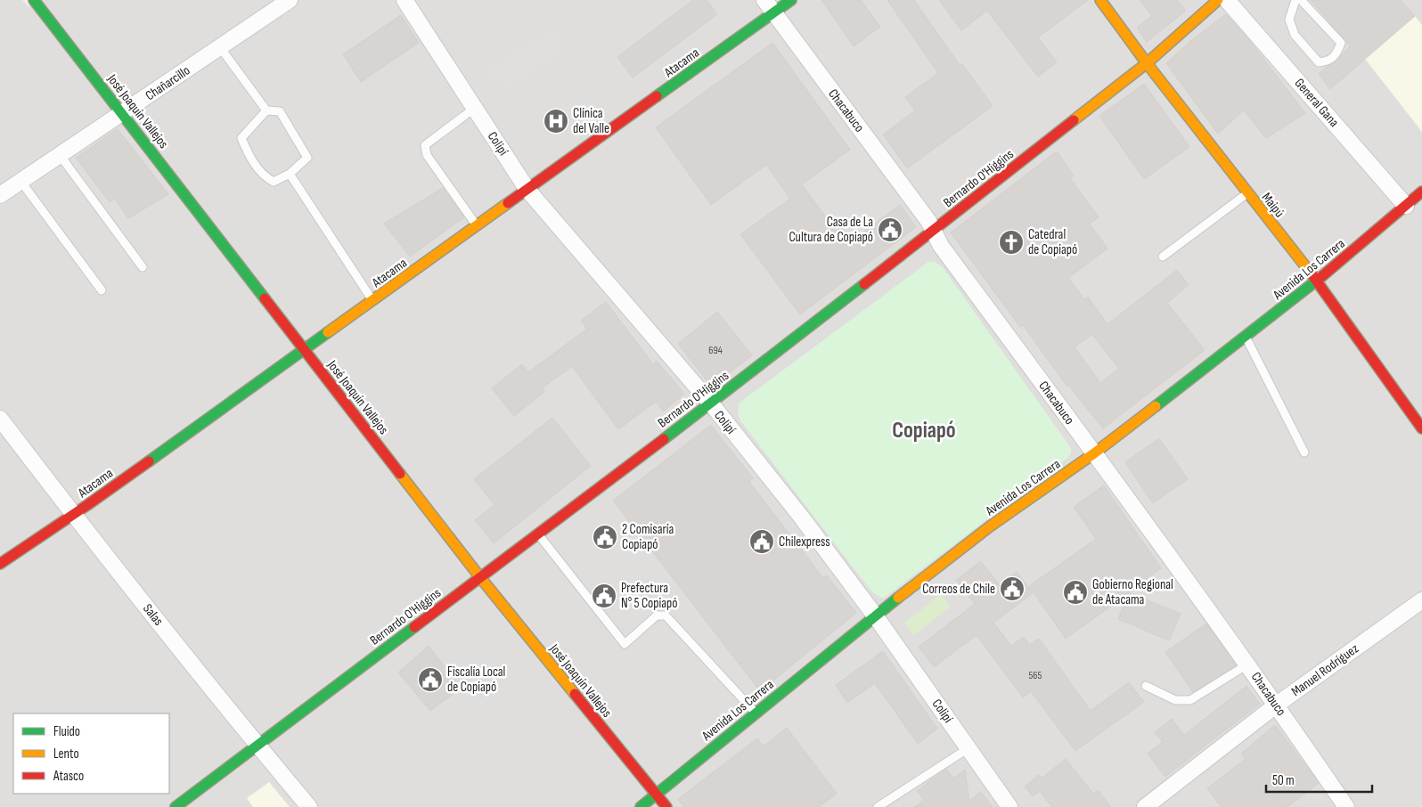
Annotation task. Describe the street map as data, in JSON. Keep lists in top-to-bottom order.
{
  "streets": {
    "main road": [
      "Atacama",
      "José Joaquín Vallejos",
      "Bernardo O'Higgins",
      "Maipú",
      "Avenida Los Carrera"
    ],
    "street": [
      "Chañarcillo",
      "General Gana",
      "Chacabuco",
      "Colipí",
      "Salas",
      "Manuel Rodríguez"
    ]
  },
  "crossings": [
    ["Atacama", "Chacabuco"],
    ["Atacama", "José Joaquín Vallejos"],
    ["Atacama", "Colipí"],
    ["Atacama", "Salas"],
    ["Chañarcillo", "José Joaquín Vallejos"],
    ["General Gana", "Avenida Los Carrera"],
    ["Chacabuco", "Bernardo O'Higgins"],
    ["Chacabuco", "Avenida Los Carrera"],
    ["Chacabuco", "Manuel Rodríguez"],
    ["José Joaquín Vallejos", "Bernardo O'Higgins"],
    ["José Joaquín Vallejos", "Avenida Los Carrera"],
    ["Colipí", "Bernardo O'Higgins"],
    ["Colipí", "Avenida Los Carrera"],
    ["Bernardo O'Higgins", "Maipú"],
    ["Bernardo O'Higgins", "Salas"],
    ["Maipú", "Avenida Los Carrera"]
  ],
  "districts": ["Copiapó"],
  "places": {
    "hospital": ["Clínica del Valle"],
    "public building": [
      "Casa de La Cultura de Copiapó",
      "2 Comisaría Copiapó",
      "Chilexpress",
      "Correos de Chile",
      "Gobierno Regional de Atacama",
      "Prefectura N° 5 Copiapó",
      "Fiscalía Local de Copiapó"
    ],
    "church": ["Catedral de Copiapó"]
  },
  "house_numbers": ["694", "565"],
  "legend": ["Fluido", "Lento", "Atasco"],
  "scale_bar": "50 m"
}
